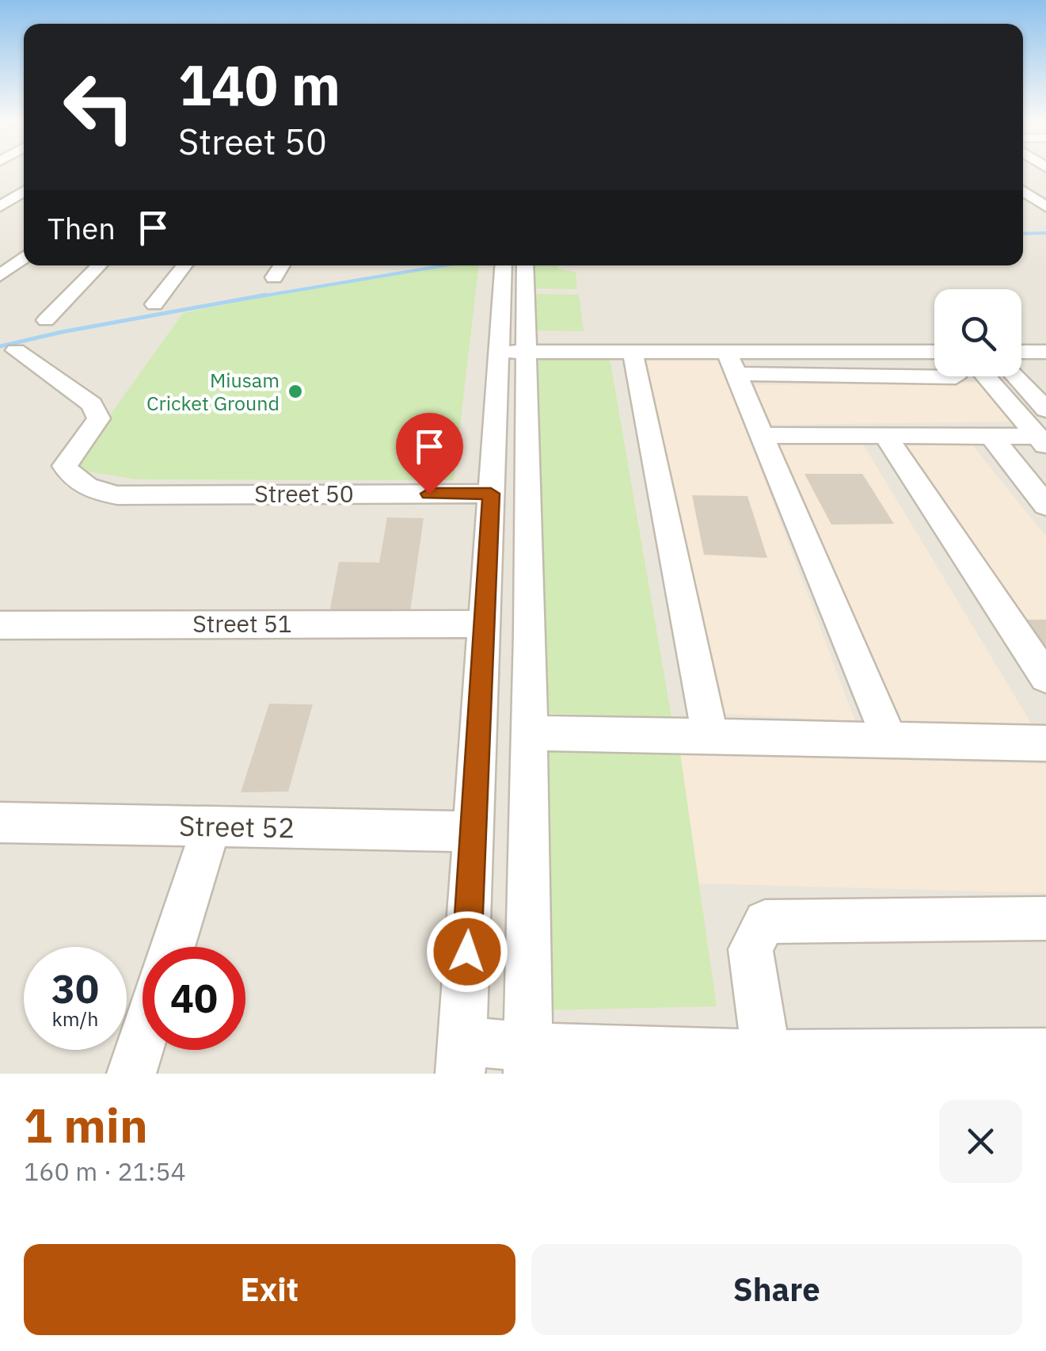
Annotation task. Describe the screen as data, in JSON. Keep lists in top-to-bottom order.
{
  "streets": {
    "street": ["Street 50", "Street 51", "Street 52"]
  },
  "places": ["Miusam Cricket Ground"],
  "page": {
    "turn": ["140 m", "Street 50"],
    "then": "Then",
    "speed": "30 km/h",
    "limit": "40",
    "heading": ["1 min", "160 m · 21:54"],
    "buttons": ["Exit", "Share"]
  }
}
